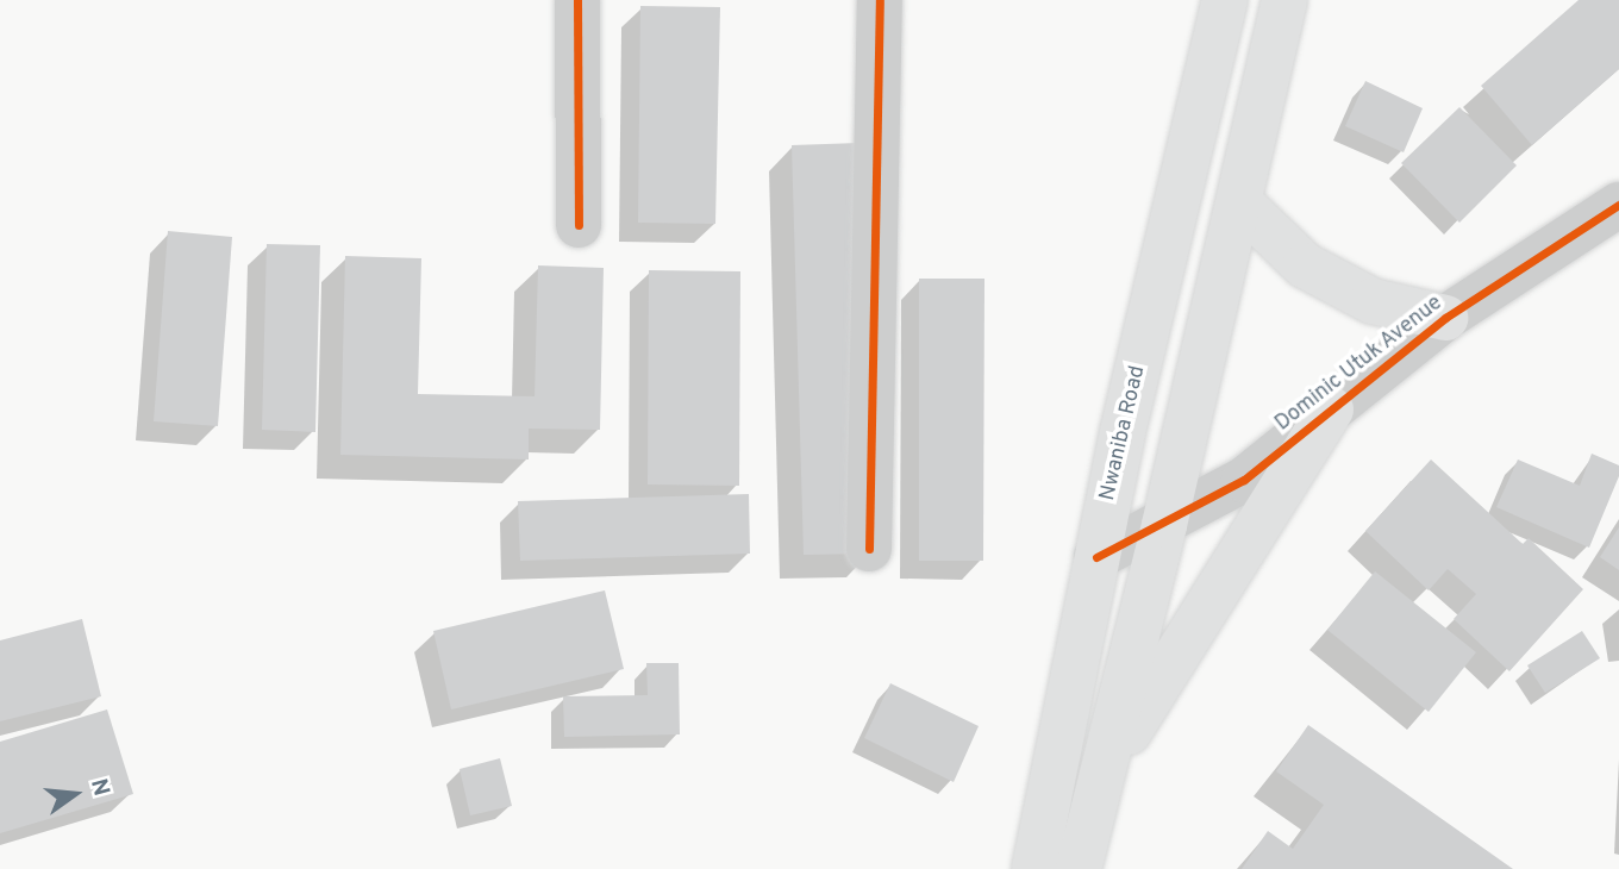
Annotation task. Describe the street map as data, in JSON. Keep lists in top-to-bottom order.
{
  "streets": {
    "main road": ["Nwaniba Road"],
    "street": ["Dominic Utuk Avenue"]
  },
  "crossings": [
    ["Dominic Utuk Avenue", "Nwaniba Road"]
  ],
  "north": "right"
}
